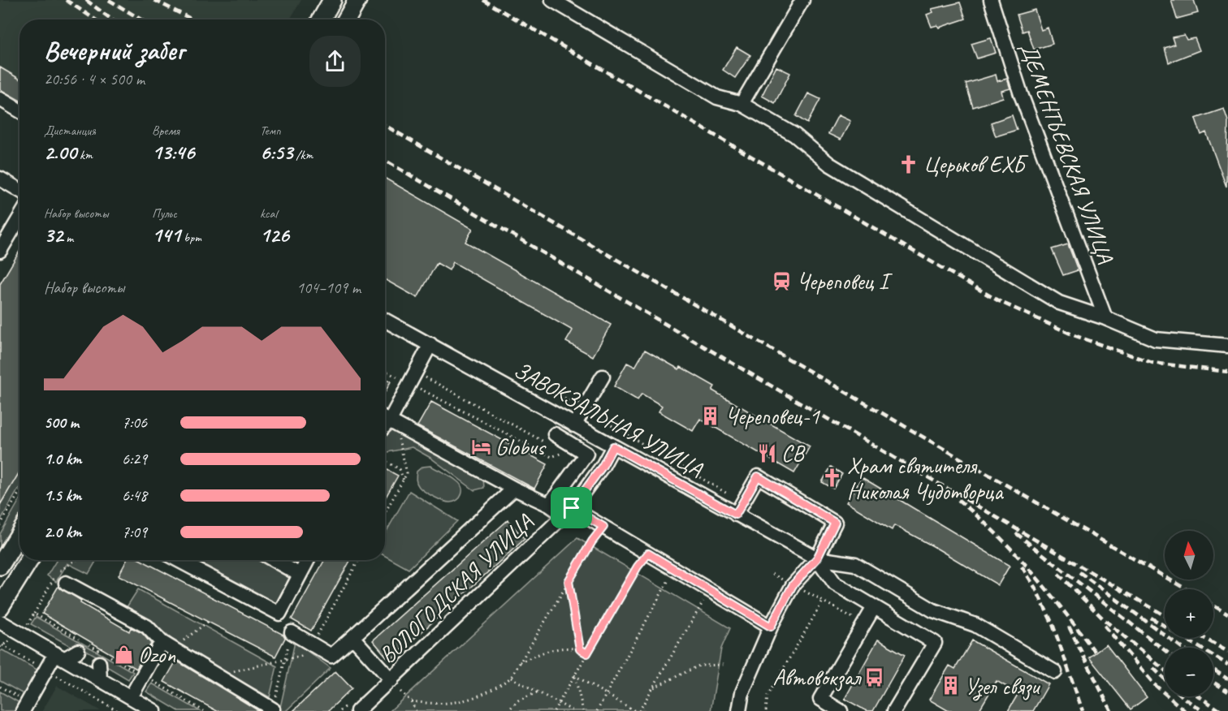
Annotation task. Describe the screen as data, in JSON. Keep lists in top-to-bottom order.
{
  "streets": {
    "street": ["ДЕМЕНТЬЕВСКАЯ УЛИЦА", "ЗАВОКЗАЛЬНАЯ УЛИЦА", "ВОЛОГОДСКАЯ УЛИЦА"]
  },
  "crossings": [
    ["ЗАВОКЗАЛЬНАЯ УЛИЦА", "ВОЛОГОДСКАЯ УЛИЦА"]
  ],
  "places": {
    "church": ["Церьков ЕХБ", "Храм святителя Николая Чудотворца"],
    "station": ["Череповец I"],
    "building": ["Череповец-1", "Узел связи"],
    "hotel": ["Globus"],
    "restaurant": ["СВ"],
    "shop": ["Ozon"],
    "bus stop": ["Автовокзал"]
  },
  "north": "top",
  "page": {
    "heading": ["Вечерний забег", "20:56 · 4 × 500 m"],
    "stats": [
      ["Дистанция", "2.00 km"],
      ["Время", "13:46"],
      ["Темп", "6:53 /km"],
      ["Набор высоты", "32 m"],
      ["Пульс", "141 bpm"],
      ["kcal", "126"]
    ],
    "chart": ["Набор высоты", "104–109 m"],
    "list": [
      {
        "name": "500 m",
        "note": "7:06"
      },
      {
        "name": "1.0 km",
        "note": "6:29"
      },
      {
        "name": "1.5 km",
        "note": "6:48"
      },
      {
        "name": "2.0 km",
        "note": "7:09"
      }
    ],
    "map_buttons": ["+", "−"]
  }
}
